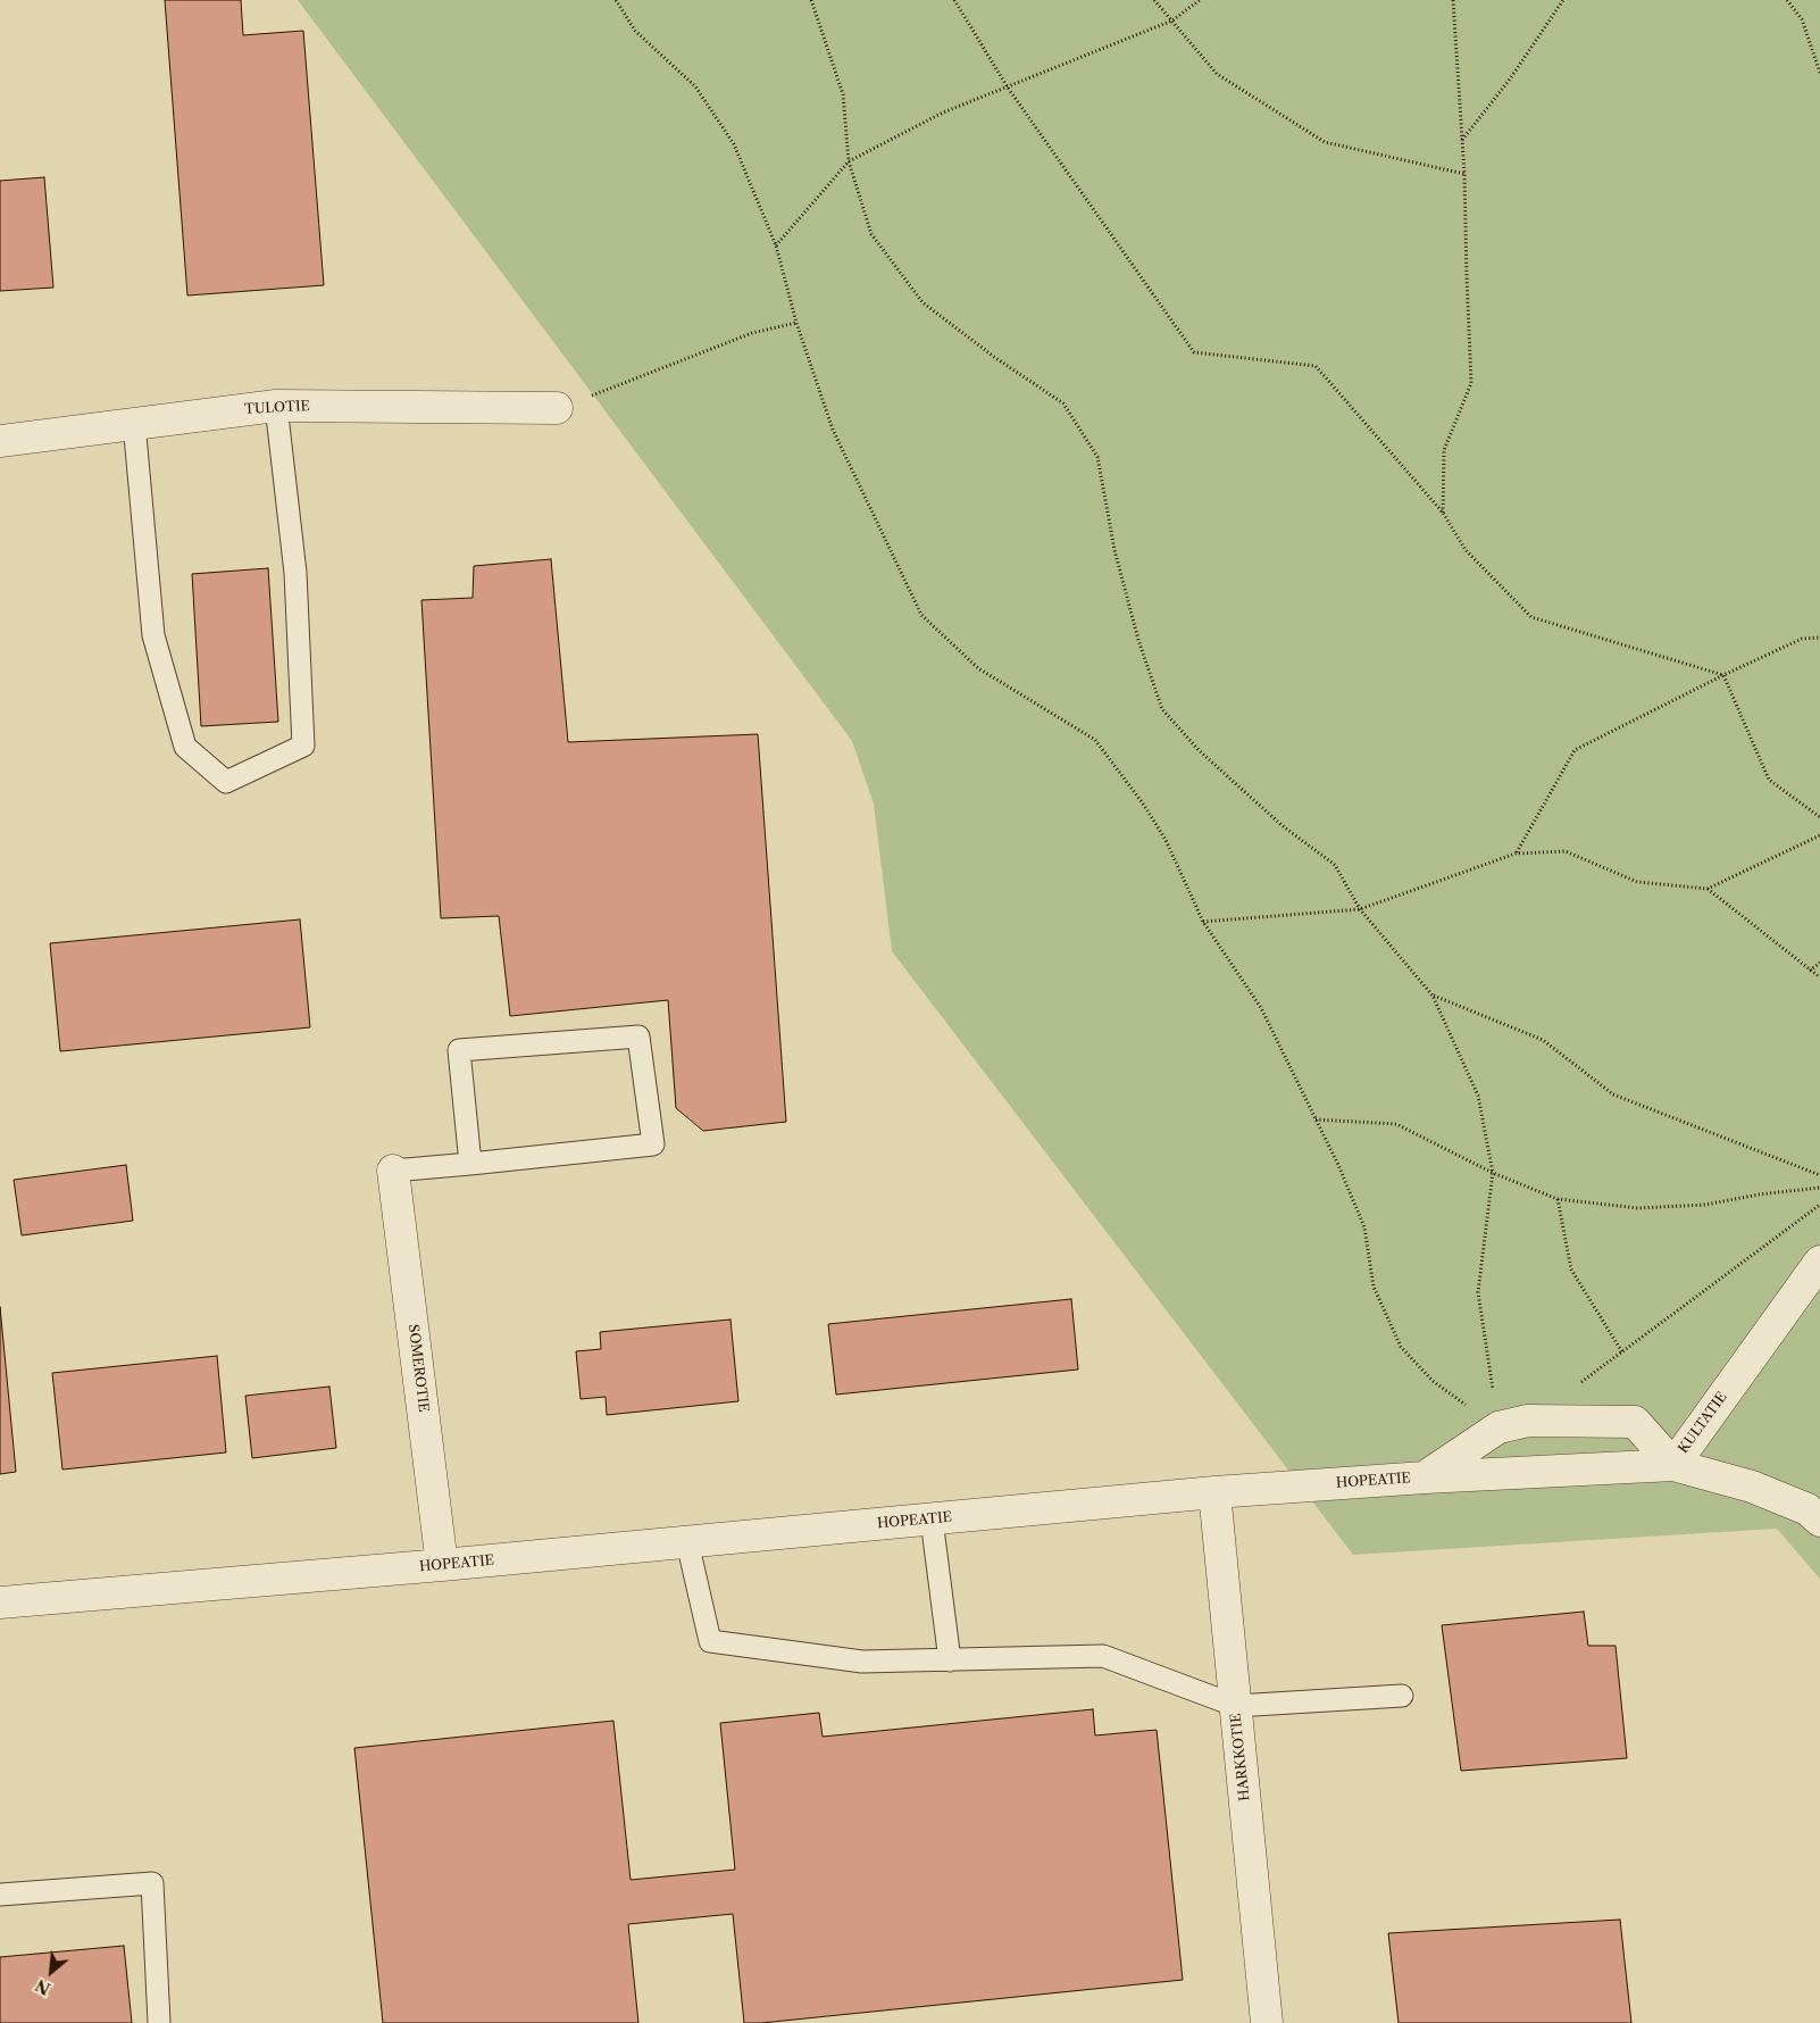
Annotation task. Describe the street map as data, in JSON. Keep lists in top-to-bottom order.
{
  "streets": {
    "street": [
      "TULOTIE",
      "SOMEROTIE",
      "KULTATIE",
      "HOPEATIE",
      "HARKKOTIE"
    ]
  },
  "crossings": [
    ["SOMEROTIE", "HOPEATIE"],
    ["KULTATIE", "HOPEATIE"],
    ["HOPEATIE", "HARKKOTIE"]
  ],
  "north": "bottom left"
}
